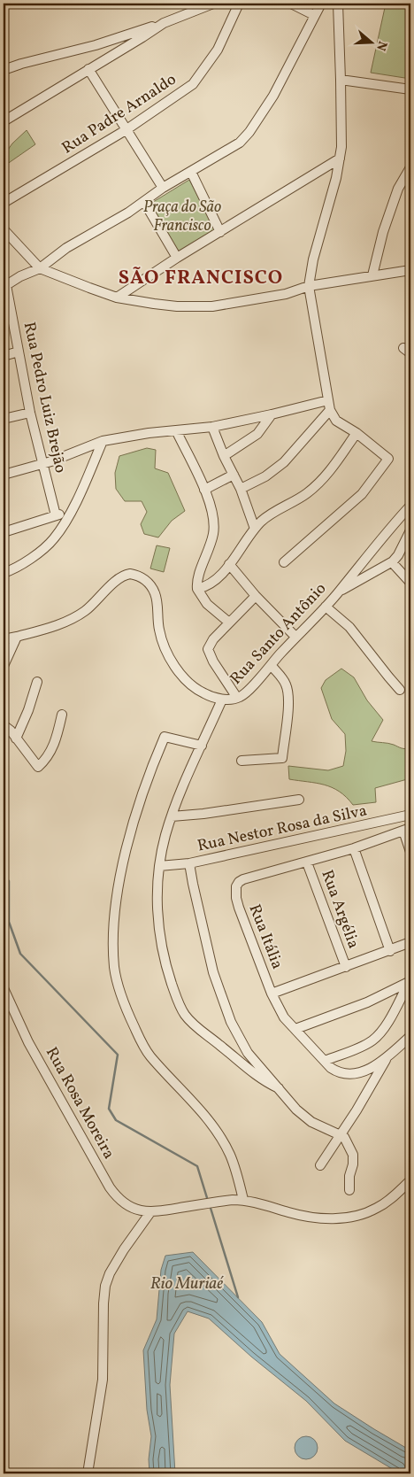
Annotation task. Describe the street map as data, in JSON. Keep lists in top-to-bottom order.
{
  "streets": {
    "street": [
      "Rua Padre Arnaldo",
      "Rua Pedro Luiz Brejão",
      "Rua Santo Antônio",
      "Rua Nestor Rosa da Silva",
      "Rua Argélia",
      "Rua Itália",
      "Rua Rosa Moreira"
    ]
  },
  "crossings": [
    ["Rua Argélia", "Rua Itália"]
  ],
  "districts": ["SÃO FRANCISCO"],
  "water": ["Rio Muriaé"],
  "parks": ["Praça do São Francisco"],
  "north": "right"
}
